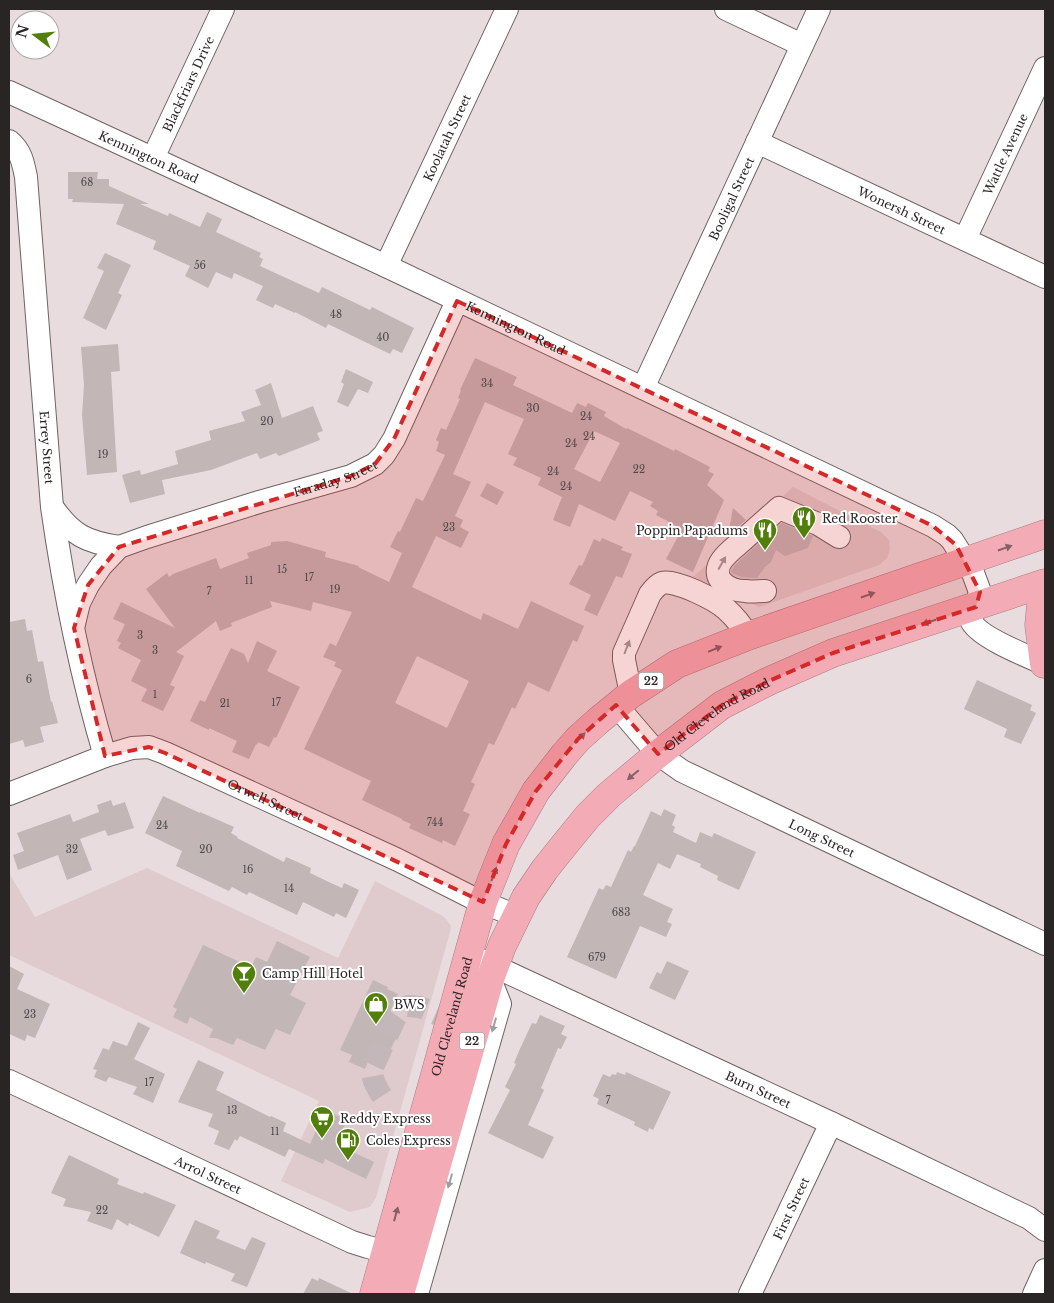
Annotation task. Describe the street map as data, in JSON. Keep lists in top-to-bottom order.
{
  "streets": {
    "highway": ["22", "Old Cleveland Road"],
    "street": [
      "Blackfriars Drive",
      "Koolatah Street",
      "Wattle Avenue",
      "Kennington Road",
      "Booligal Street",
      "Wonersh Street",
      "Errey Street",
      "Faraday Street",
      "Orwell Street",
      "Long Street",
      "Burn Street",
      "Arrol Street",
      "First Street"
    ]
  },
  "crossings": [
    ["Blackfriars Drive", "Kennington Road"],
    ["Koolatah Street", "Kennington Road"],
    ["Wattle Avenue", "Wonersh Street"],
    ["Kennington Road", "Booligal Street"],
    ["Kennington Road", "Faraday Street"],
    ["Kennington Road", "Old Cleveland Road"],
    ["Booligal Street", "Wonersh Street"],
    ["Errey Street", "Faraday Street"],
    ["Errey Street", "Orwell Street"],
    ["Old Cleveland Road", "Orwell Street"],
    ["Old Cleveland Road", "Long Street"],
    ["Old Cleveland Road", "Burn Street"],
    ["Old Cleveland Road", "Arrol Street"],
    ["Burn Street", "First Street"]
  ],
  "places": {
    "restaurant": ["Red Rooster", "Poppin Papadums"],
    "bar": ["Camp Hill Hotel"],
    "shop": ["BWS"],
    "supermarket": ["Reddy Express"],
    "fuel station": ["Coles Express"]
  },
  "house_numbers": [
    "68",
    "56",
    "48",
    "40",
    "34",
    "30",
    "24",
    "20",
    "24",
    "24",
    "19",
    "22",
    "24",
    "24",
    "23",
    "15",
    "17",
    "11",
    "19",
    "7",
    "3",
    "3",
    "6",
    "1",
    "17",
    "21",
    "744",
    "24",
    "32",
    "20",
    "16",
    "14",
    "683",
    "679",
    "23",
    "17",
    "7",
    "13",
    "11",
    "22"
  ],
  "north": "left"
}
